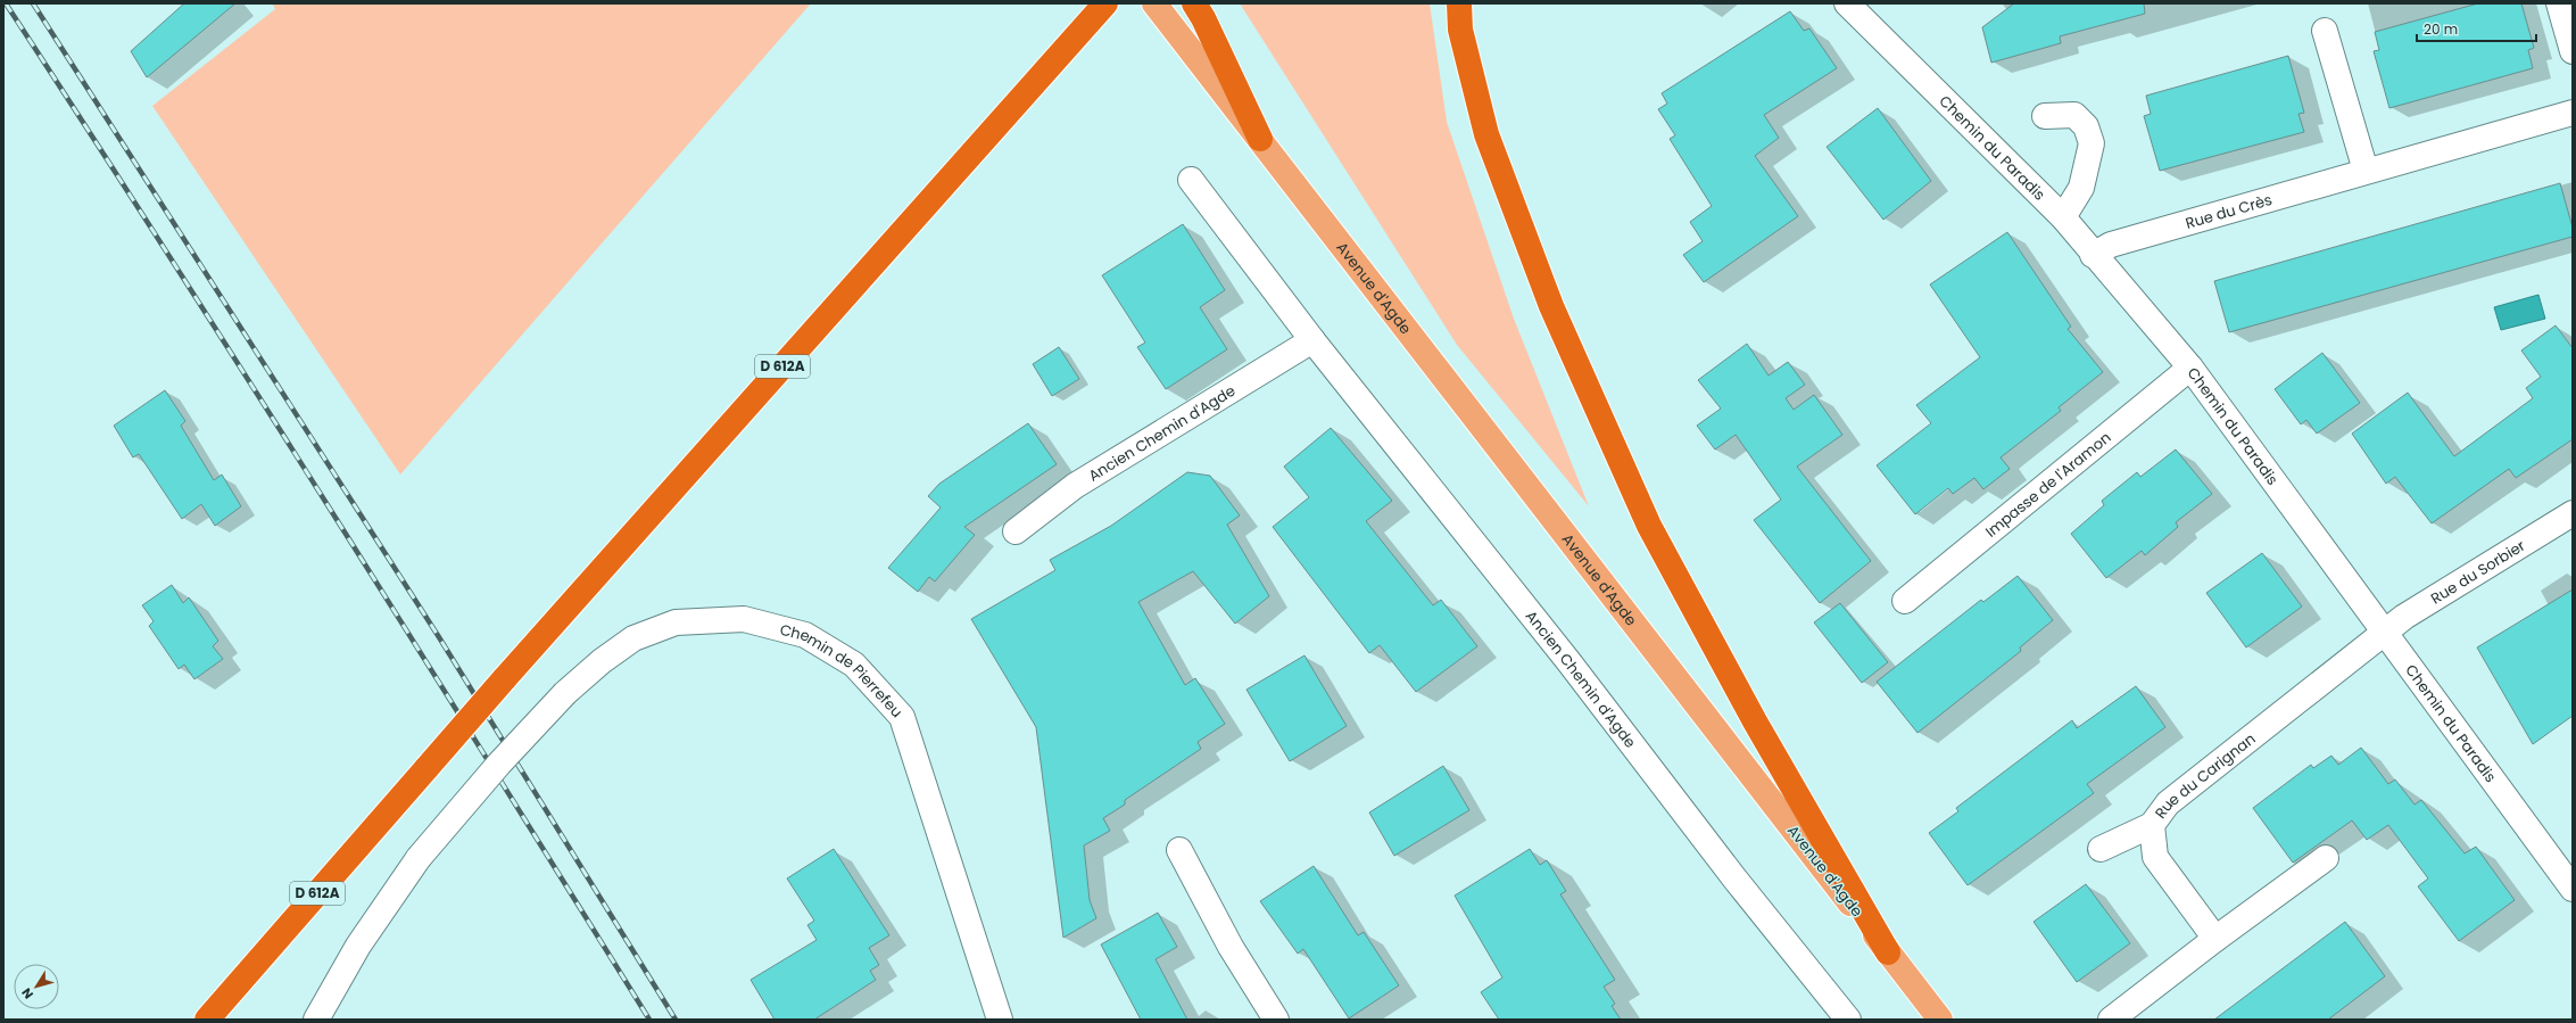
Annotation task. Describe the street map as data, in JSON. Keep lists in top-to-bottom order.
{
  "streets": {
    "highway": ["D 612A"],
    "main road": ["Avenue d'Agde"],
    "street": [
      "Chemin du Paradis",
      "Rue du Crès",
      "Ancien Chemin d'Agde",
      "Impasse de l'Aramon",
      "Rue du Sorbier",
      "Chemin de Pierrefeu",
      "Rue du Carignan"
    ]
  },
  "crossings": [
    ["Chemin du Paradis", "Rue du Crès"],
    ["Chemin du Paradis", "Impasse de l'Aramon"],
    ["Chemin du Paradis", "Rue du Sorbier"],
    ["Chemin du Paradis", "Rue du Carignan"],
    ["Rue du Sorbier", "Rue du Carignan"]
  ],
  "scale_bar": "20 m",
  "north": "bottom left"
}
